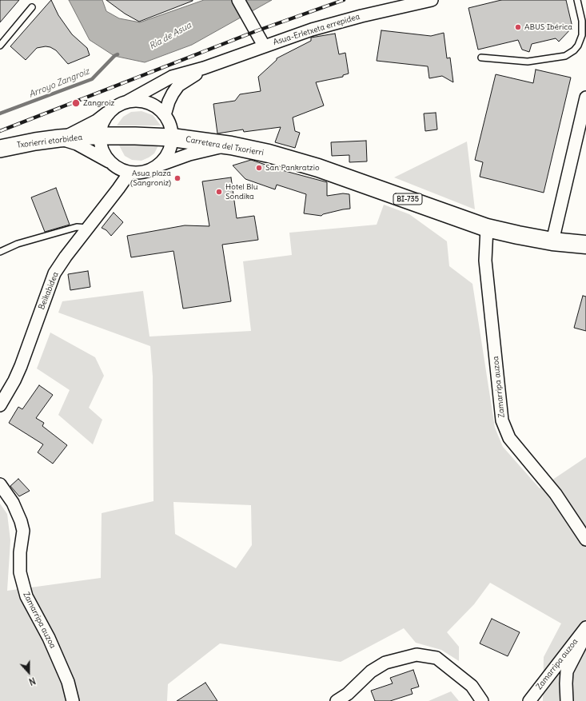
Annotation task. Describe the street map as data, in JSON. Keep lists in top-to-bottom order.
{
  "streets": {
    "main road": ["Carretera del Txorierri", "BI-735"],
    "street": [
      "Asua-Erletxeta errepidea",
      "Txorierri etorbidea",
      "Beikabidea",
      "Zamarripa auzoa"
    ]
  },
  "crossings": [
    ["Txorierri etorbidea", "Carretera del Txorierri"],
    ["Carretera del Txorierri", "Zamarripa auzoa"]
  ],
  "water": ["Ría de Asua", "Arroyo Zangroiz"],
  "places": [
    "ABUS Ibérica",
    "Zangroiz",
    "San Pankratzio",
    "Asua plaza (Sangroniz)",
    "Hotel Blu Sondika"
  ],
  "north": "bottom"
}
